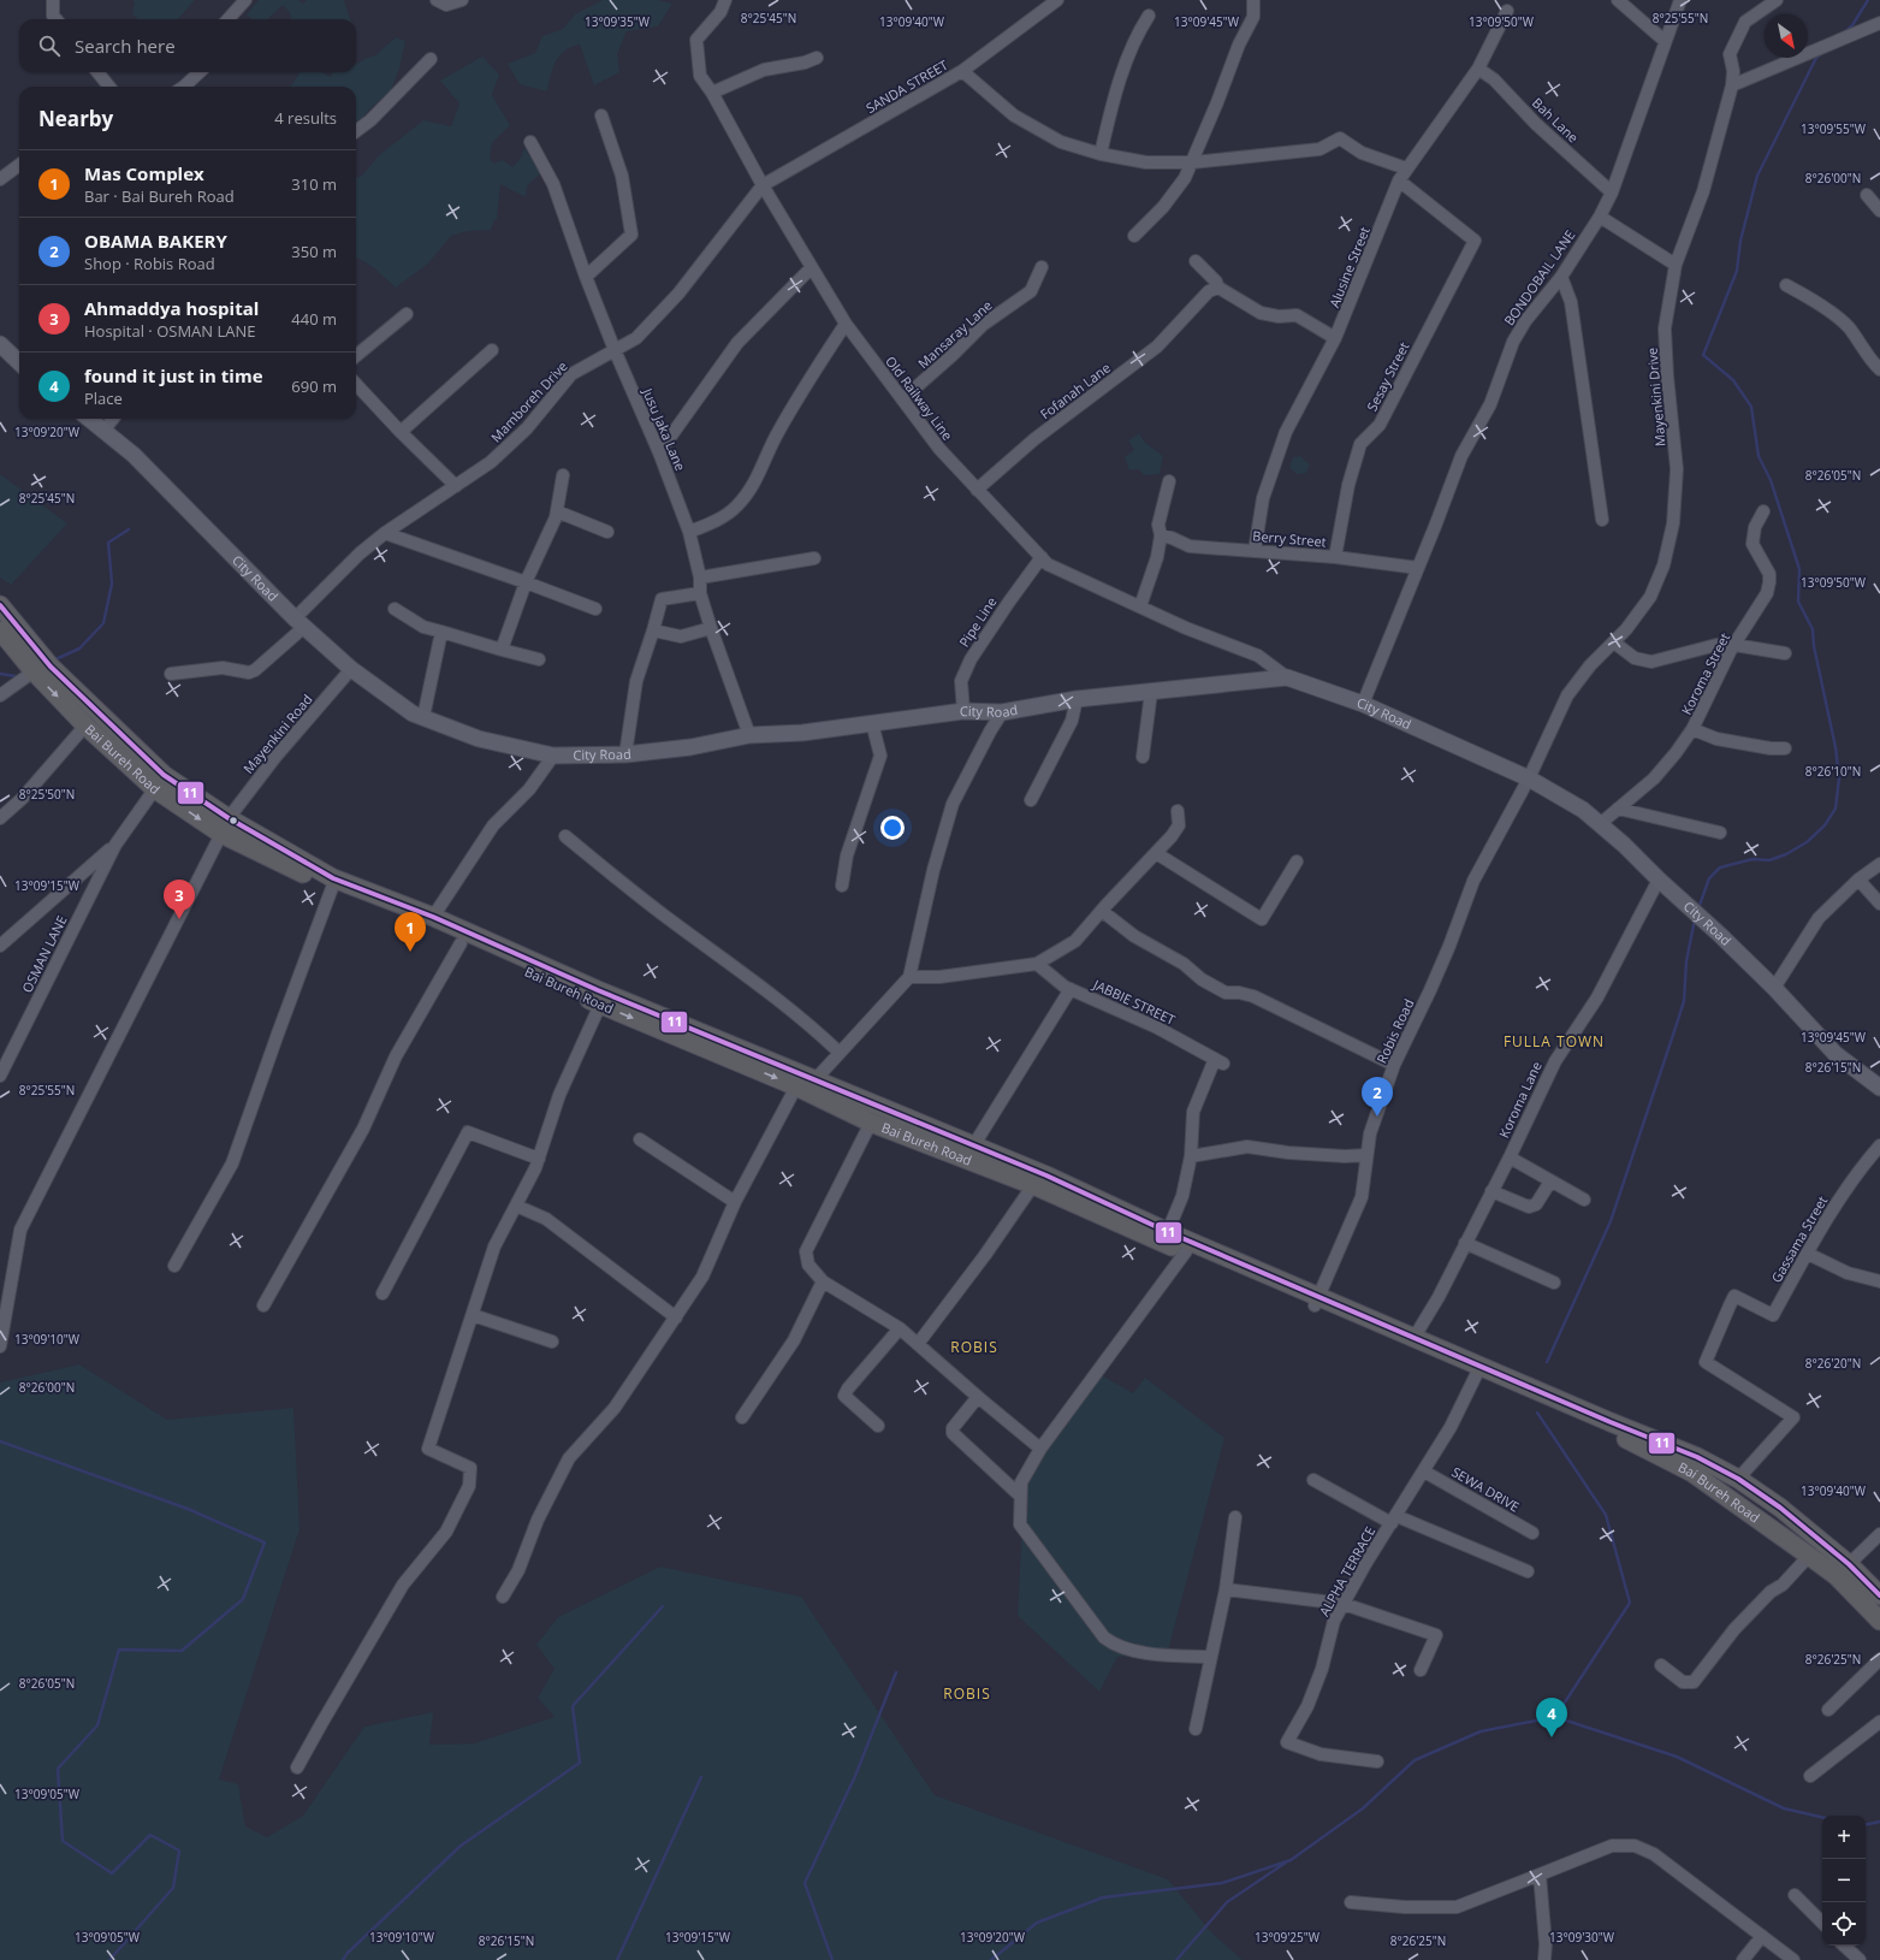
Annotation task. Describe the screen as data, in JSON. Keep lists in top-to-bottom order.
{
  "streets": {
    "highway": ["Bai Bureh Road"],
    "main road": ["City Road"],
    "street": [
      "SANDA STREET",
      "Bah Lane",
      "Alusine Street",
      "BONDOBAIL LANE",
      "Mansaray Lane",
      "Sesay Street",
      "Fofanah Lane",
      "Mayenkini Drive",
      "Old Railway Line",
      "Mamboreh Drive",
      "Jusu Jaka Lane",
      "Berry Street",
      "Pipe Line",
      "Koroma Street",
      "Mayenkini Road",
      "OSMAN LANE",
      "JABBIE STREET",
      "Robis Road",
      "Koroma Lane",
      "Gassama Street",
      "SEWA DRIVE",
      "ALPHA TERRACE"
    ]
  },
  "crossings": [
    ["SANDA STREET", "Old Railway Line"],
    ["SANDA STREET", "Mamboreh Drive"],
    ["Bah Lane", "Alusine Street"],
    ["Bah Lane", "BONDOBAIL LANE"],
    ["Alusine Street", "Sesay Street"],
    ["Alusine Street", "Berry Street"],
    ["BONDOBAIL LANE", "Berry Street"],
    ["BONDOBAIL LANE", "City Road"],
    ["Mansaray Lane", "Old Railway Line"],
    ["Sesay Street", "Berry Street"],
    ["Fofanah Lane", "Old Railway Line"],
    ["Mayenkini Drive", "City Road"],
    ["Mayenkini Drive", "Robis Road"],
    ["Old Railway Line", "Mamboreh Drive"],
    ["Old Railway Line", "City Road"],
    ["Old Railway Line", "Pipe Line"],
    ["Mamboreh Drive", "Jusu Jaka Lane"],
    ["Mamboreh Drive", "City Road"],
    ["Jusu Jaka Lane", "City Road"],
    ["City Road", "Pipe Line"],
    ["City Road", "Koroma Street"],
    ["City Road", "Mayenkini Road"],
    ["City Road", "Robis Road"],
    ["City Road", "Koroma Lane"],
    ["Mayenkini Road", "Bai Bureh Road"],
    ["Bai Bureh Road", "OSMAN LANE"],
    ["Bai Bureh Road", "Robis Road"],
    ["Bai Bureh Road", "Koroma Lane"],
    ["Bai Bureh Road", "Gassama Street"],
    ["Bai Bureh Road", "ALPHA TERRACE"],
    ["SEWA DRIVE", "ALPHA TERRACE"]
  ],
  "districts": ["FULLA TOWN", "ROBIS", "ROBIS"],
  "lines": ["transit line 11"],
  "north": "bottom right",
  "page": {
    "search": "Search here",
    "heading": ["Nearby", "4 results"],
    "list": [
      {
        "mark": "1",
        "name": "Mas Complex",
        "note": "Bar · Bai Bureh Road",
        "value": "310 m"
      },
      {
        "mark": "2",
        "name": "OBAMA BAKERY",
        "note": "Shop · Robis Road",
        "value": "350 m"
      },
      {
        "mark": "3",
        "name": "Ahmaddya hospital",
        "note": "Hospital · OSMAN LANE",
        "value": "440 m"
      },
      {
        "mark": "4",
        "name": "found it just in time",
        "note": "Place",
        "value": "690 m"
      }
    ],
    "pins": [
      "3",
      "1",
      "2",
      "4"
    ],
    "map_buttons": ["+", "−"]
  },
  "coordinates": [
    "8°25'55\"N",
    "8°25'45\"N",
    "13°09'35\"W",
    "13°09'40\"W",
    "13°09'45\"W",
    "13°09'50\"W",
    "13°09'55\"W",
    "8°26'00\"N",
    "13°09'20\"W",
    "8°26'05\"N",
    "8°26'10\"N",
    "8°25'50\"N",
    "13°09'15\"W",
    "8°26'15\"N",
    "13°09'10\"W",
    "8°26'20\"N",
    "8°26'25\"N",
    "13°09'05\"W",
    "13°09'25\"W",
    "13°09'30\"W"
  ]
}
